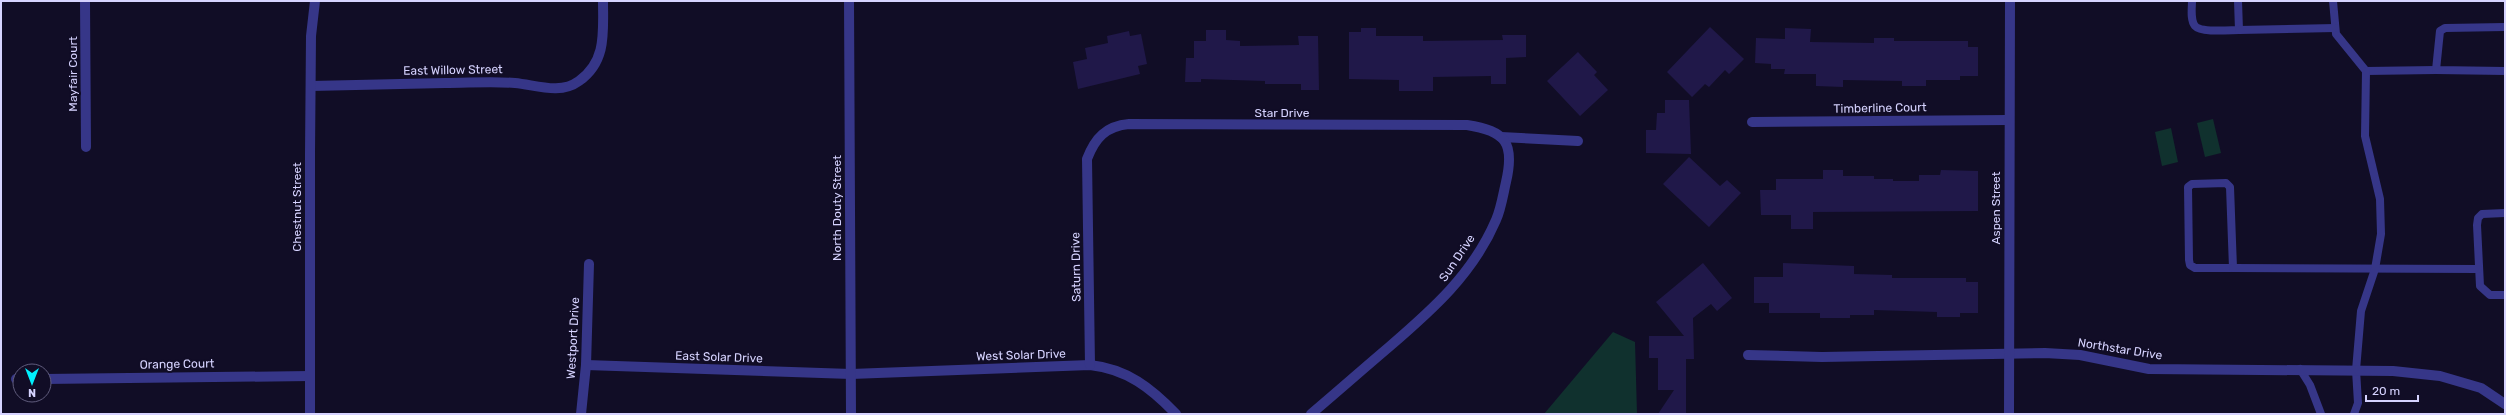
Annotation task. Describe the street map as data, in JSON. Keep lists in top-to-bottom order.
{
  "streets": {
    "street": [
      "East Willow Street",
      "Mayfair Court",
      "Timberline Court",
      "Star Drive",
      "Chestnut Street",
      "North Douty Street",
      "Aspen Street",
      "Sun Drive",
      "Saturn Drive",
      "Westport Drive",
      "Northstar Drive",
      "West Solar Drive",
      "East Solar Drive",
      "Orange Court"
    ]
  },
  "crossings": [
    ["East Willow Street", "Chestnut Street"],
    ["Timberline Court", "Aspen Street"],
    ["Star Drive", "Sun Drive"],
    ["Star Drive", "Saturn Drive"],
    ["Chestnut Street", "Orange Court"],
    ["North Douty Street", "West Solar Drive"],
    ["North Douty Street", "East Solar Drive"],
    ["Aspen Street", "Northstar Drive"],
    ["Saturn Drive", "West Solar Drive"],
    ["Westport Drive", "East Solar Drive"],
    ["West Solar Drive", "East Solar Drive"]
  ],
  "scale_bar": "20 m",
  "north": "bottom"
}
